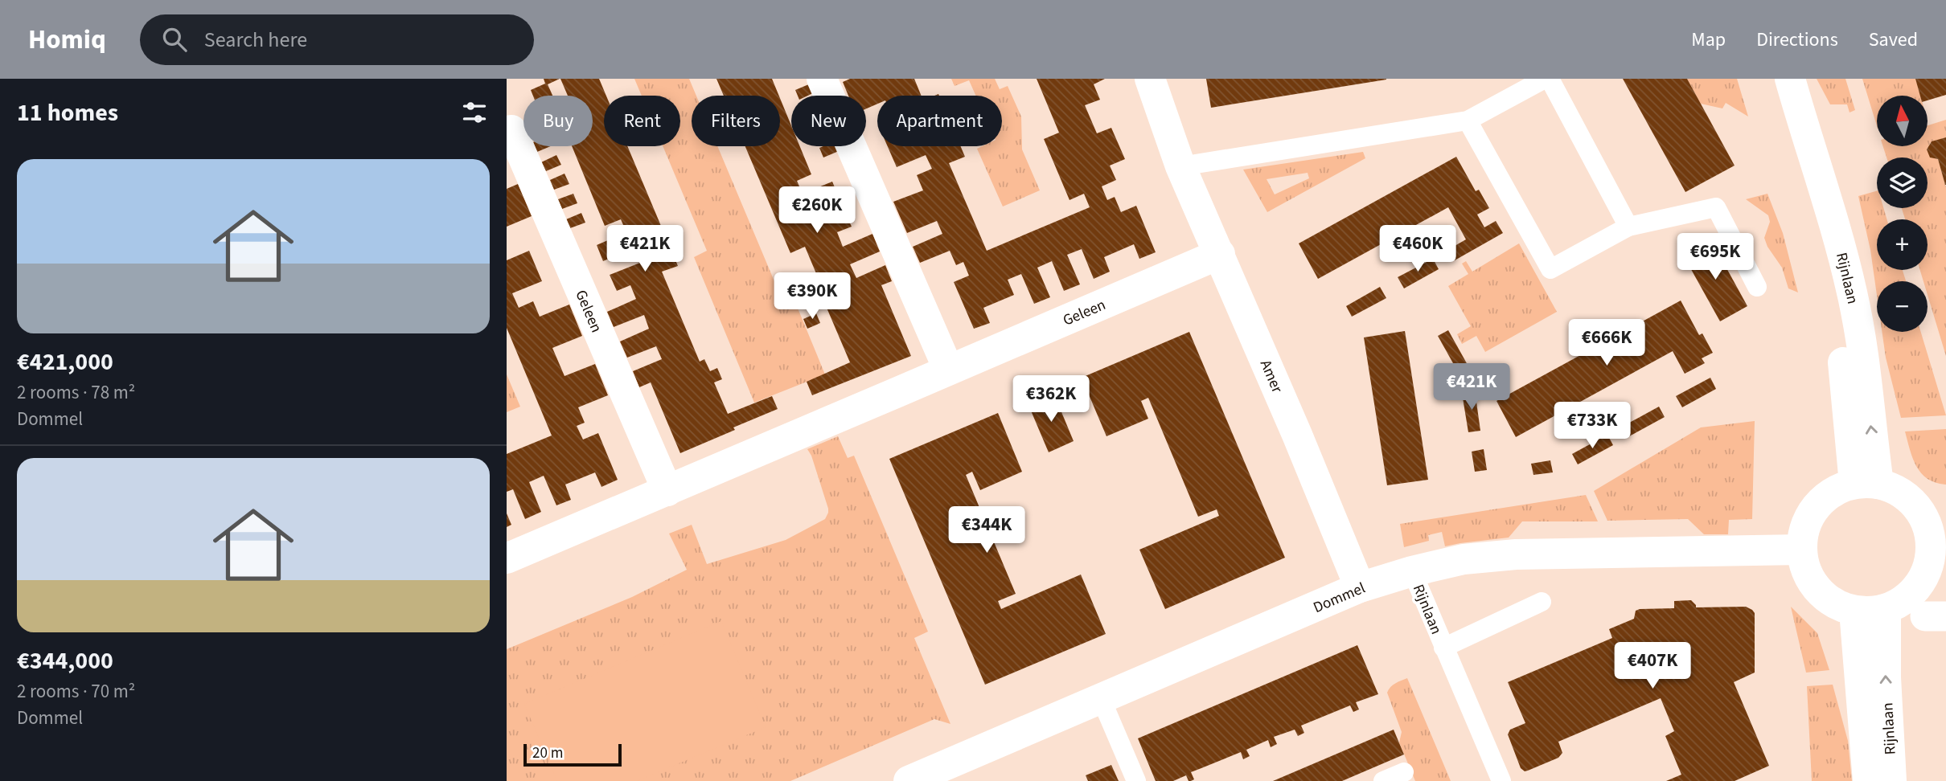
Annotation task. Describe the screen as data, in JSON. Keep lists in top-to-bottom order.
{
  "streets": {
    "street": [
      "Rijnlaan",
      "Geleen",
      "Amer",
      "Dommel"
    ]
  },
  "crossings": [
    ["Rijnlaan", "Dommel"],
    ["Geleen", "Amer"],
    ["Amer", "Dommel"]
  ],
  "scale_bar": "20 m",
  "north": "top",
  "page": {
    "header": "Homiq",
    "search": "Search here",
    "nav": ["Map", "Directions", "Saved"],
    "heading": "11 homes",
    "map_buttons": ["+", "−"],
    "chip": [
      "Buy",
      "Rent",
      "Filters",
      "New",
      "Apartment"
    ],
    "list": [
      {
        "name": "€421,000",
        "note": "2 rooms · 78 m² · Dommel"
      },
      {
        "name": "€344,000",
        "note": "2 rooms · 70 m² · Dommel"
      }
    ],
    "price": [
      "€260K",
      "€421K",
      "€460K",
      "€695K",
      "€390K",
      "€666K",
      "€421K",
      "€362K",
      "€733K",
      "€344K",
      "€407K"
    ],
    "scale": "20 m"
  }
}
